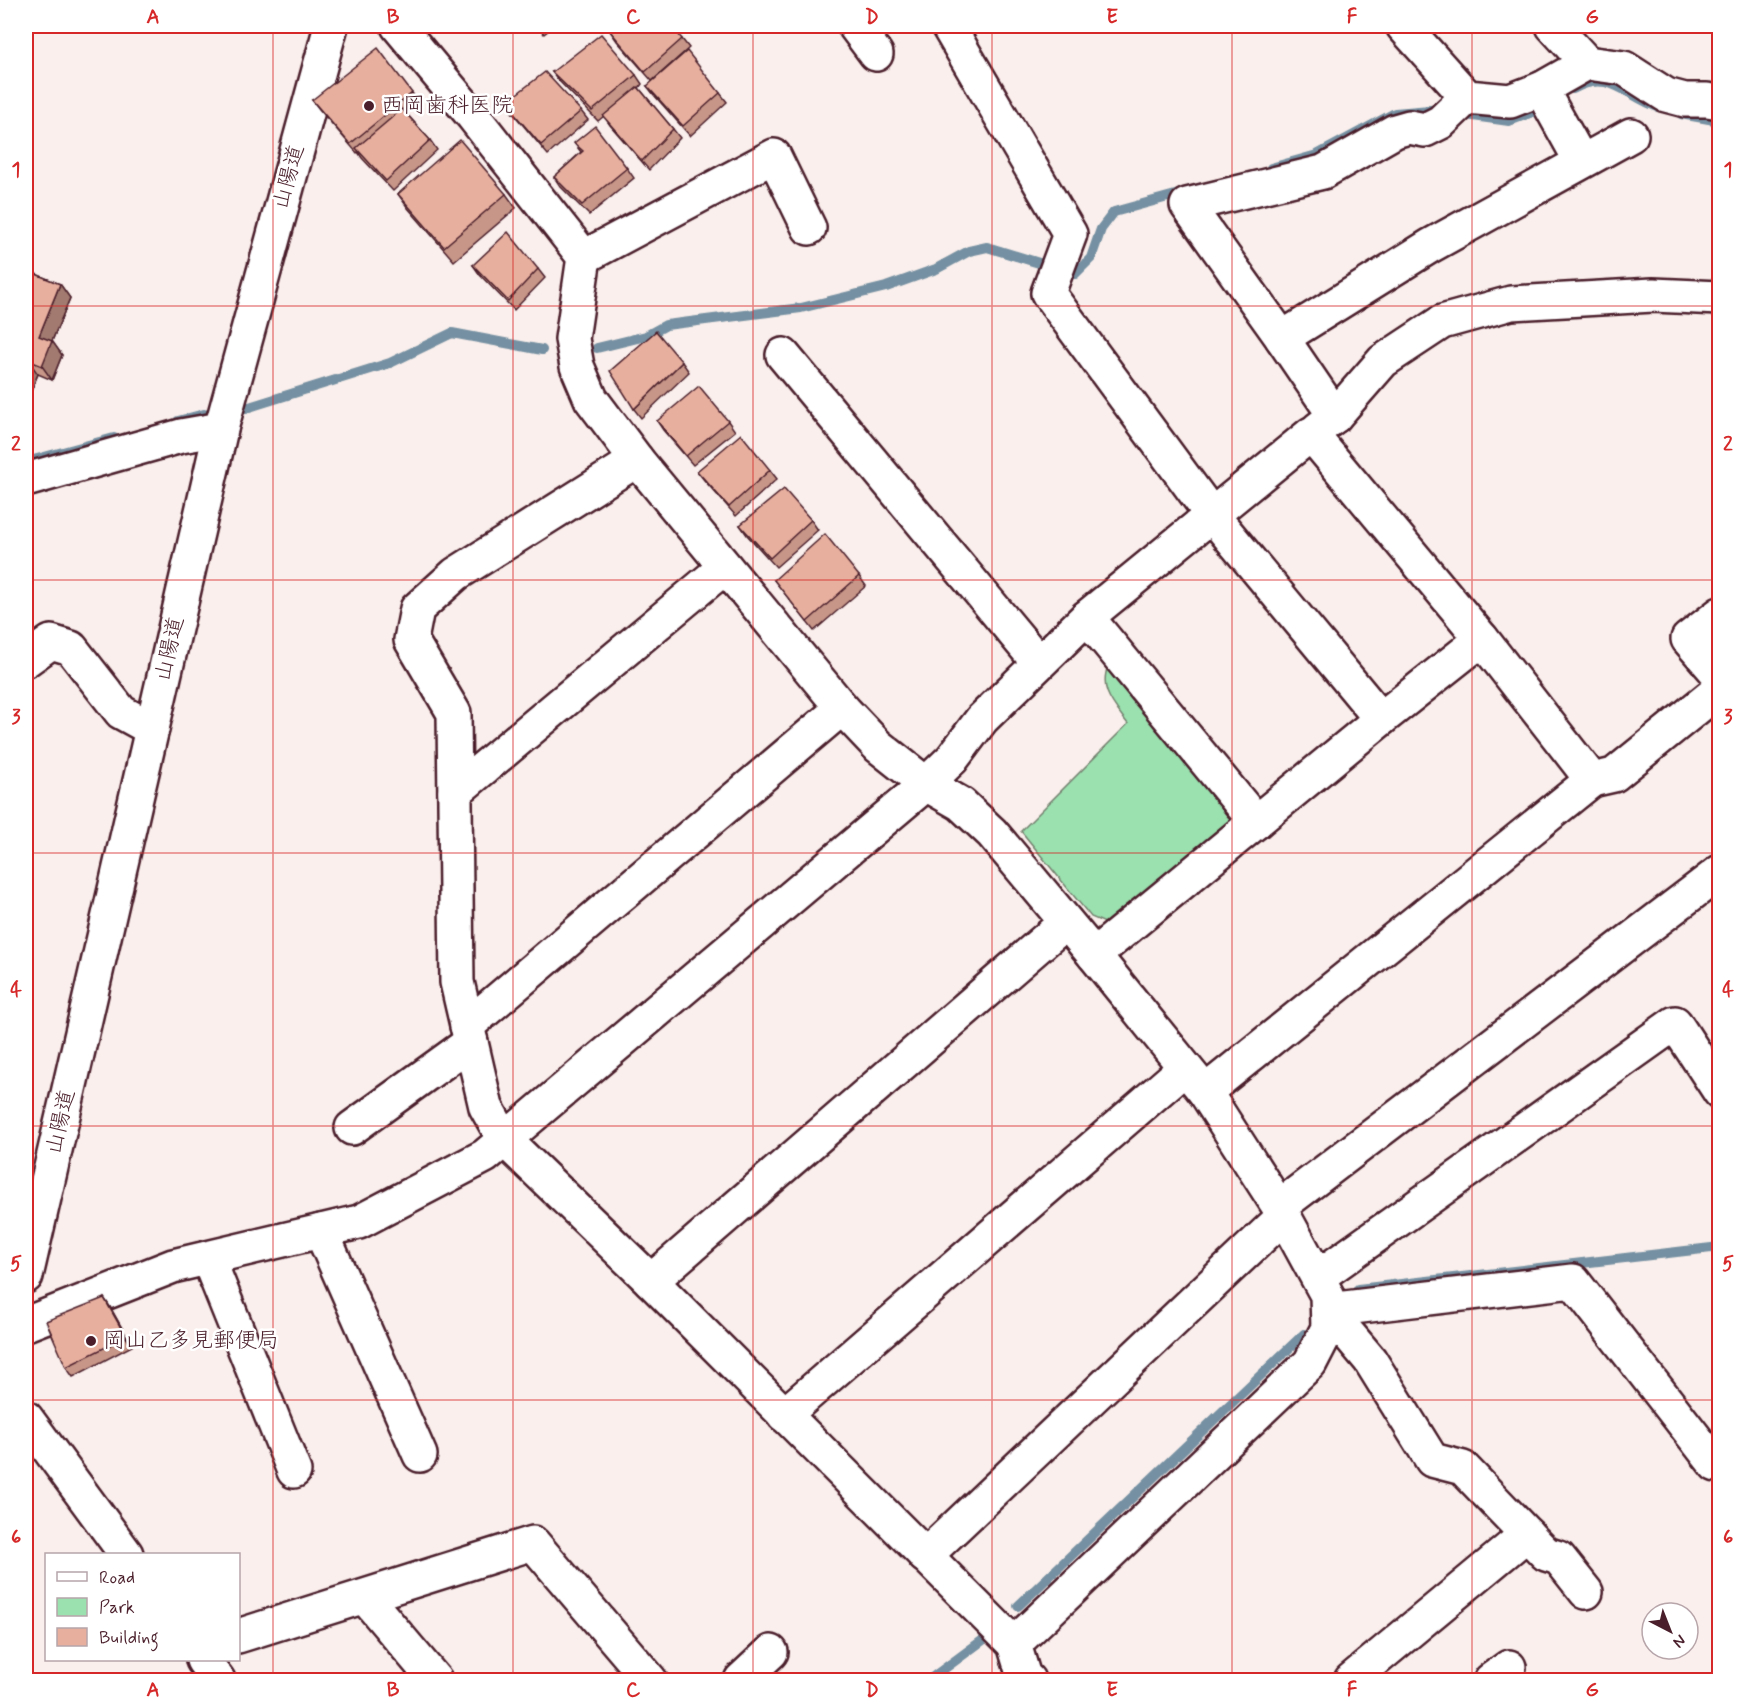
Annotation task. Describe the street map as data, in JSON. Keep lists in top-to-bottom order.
{
  "streets": {
    "street": ["山陽道"]
  },
  "places": ["西岡歯科医院", "岡山乙多見郵便局"],
  "legend": ["Road", "Park", "Building"],
  "north": "bottom right",
  "grid": {
    "columns": [
      "A",
      "B",
      "C",
      "D",
      "E",
      "F",
      "G"
    ],
    "rows": [
      "1",
      "2",
      "3",
      "4",
      "5",
      "6"
    ]
  }
}
